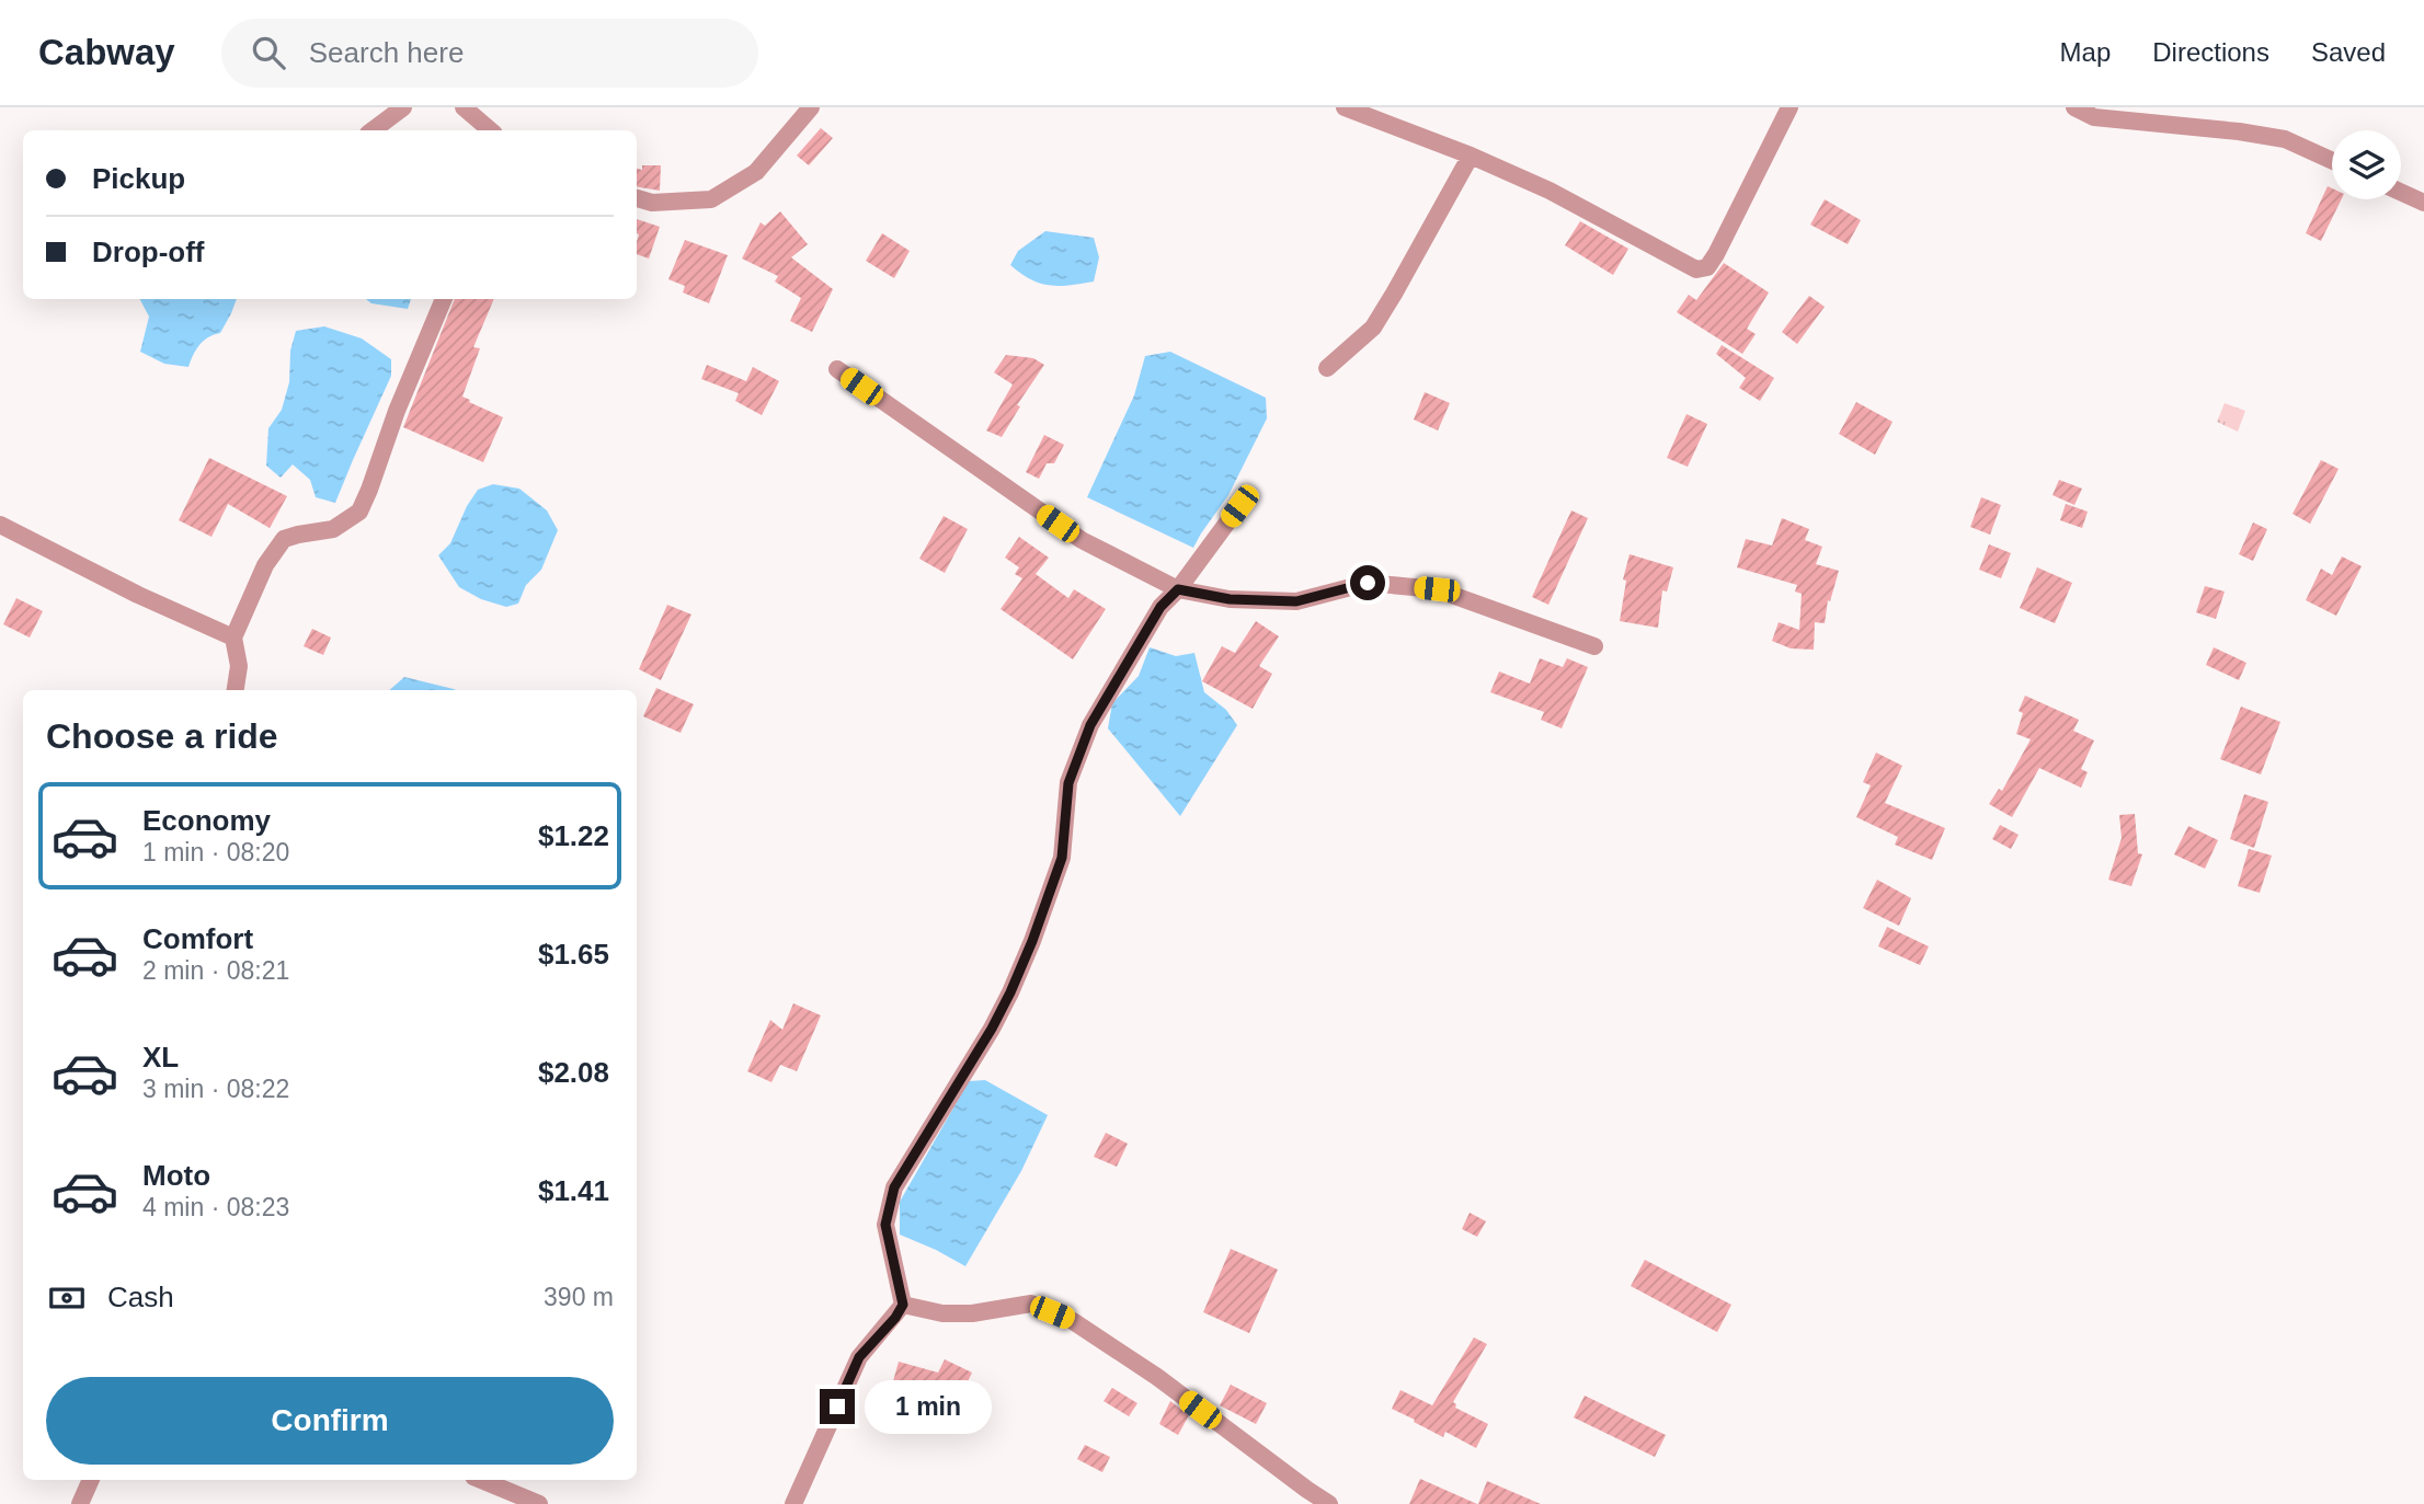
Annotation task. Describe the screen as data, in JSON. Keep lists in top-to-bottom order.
{
  "page": {
    "header": "Cabway",
    "search": "Search here",
    "nav": ["Map", "Directions", "Saved"],
    "banner": ["Pickup", "Drop-off"],
    "heading": "Choose a ride",
    "list": [
      {
        "name": "Economy",
        "note": "1 min · 08:20",
        "value": "$1.22"
      },
      {
        "name": "Comfort",
        "note": "2 min · 08:21",
        "value": "$1.65"
      },
      {
        "name": "XL",
        "note": "3 min · 08:22",
        "value": "$2.08"
      },
      {
        "name": "Moto",
        "note": "4 min · 08:23",
        "value": "$1.41"
      }
    ],
    "pay": ["Cash", "390 m"],
    "buttons": "Confirm",
    "bubble": "1 min"
  }
}
